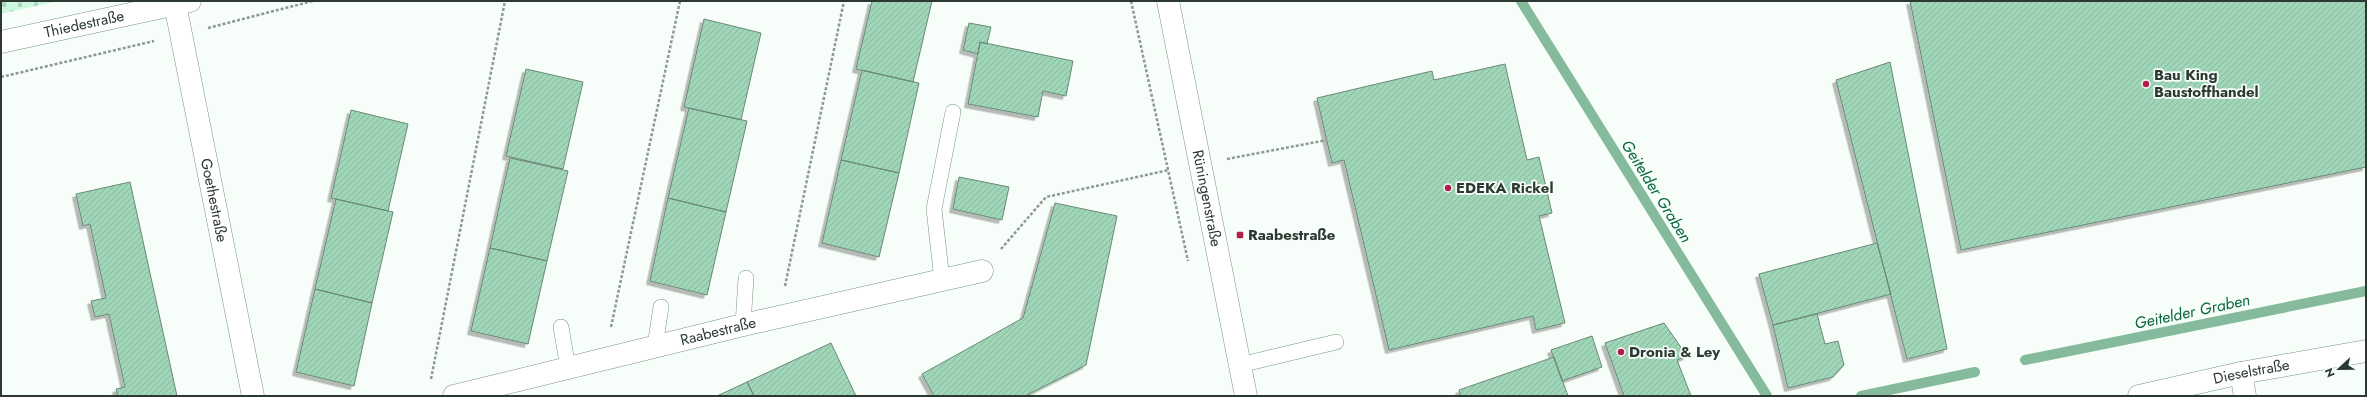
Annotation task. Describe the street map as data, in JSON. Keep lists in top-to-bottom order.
{
  "streets": {
    "street": [
      "Thiedestraße",
      "Rüningenstraße",
      "Goethestraße",
      "Raabestraße",
      "Dieselstraße"
    ]
  },
  "crossings": [
    ["Thiedestraße", "Goethestraße"]
  ],
  "water": ["Geitelder Graben"],
  "places": {
    "other": ["Bau King Baustoffhandel", "EDEKA Rickel", "Dronia & Ley"],
    "transit": ["Raabestraße"]
  },
  "north": "left"
}
